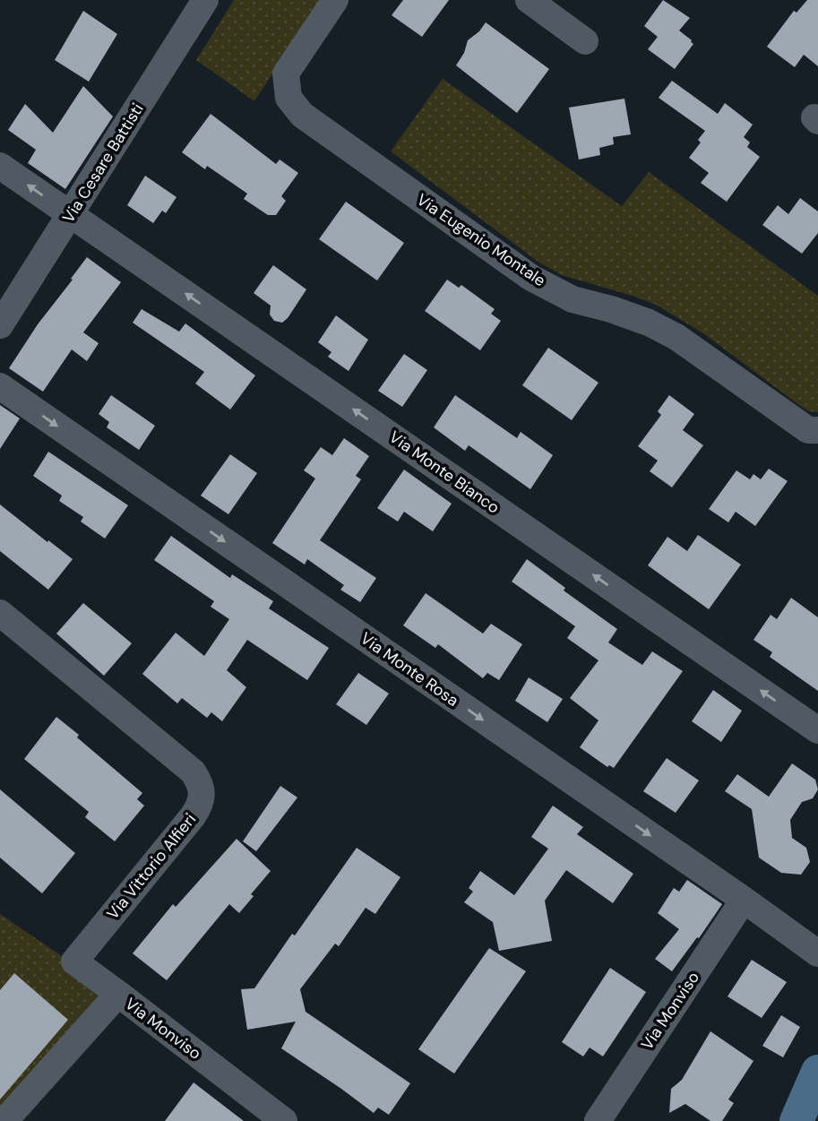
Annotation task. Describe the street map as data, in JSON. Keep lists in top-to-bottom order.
{
  "streets": {
    "street": [
      "Via Cesare Battisti",
      "Via Eugenio Montale",
      "Via Monte Bianco",
      "Via Monte Rosa",
      "Via Vittorio Alfieri",
      "Via Monviso"
    ]
  },
  "crossings": [
    ["Via Cesare Battisti", "Via Monte Bianco"],
    ["Via Monte Rosa", "Via Monviso"],
    ["Via Vittorio Alfieri", "Via Monviso"]
  ],
  "one_way": ["Via Monte Bianco", "Via Monte Rosa"]
}
